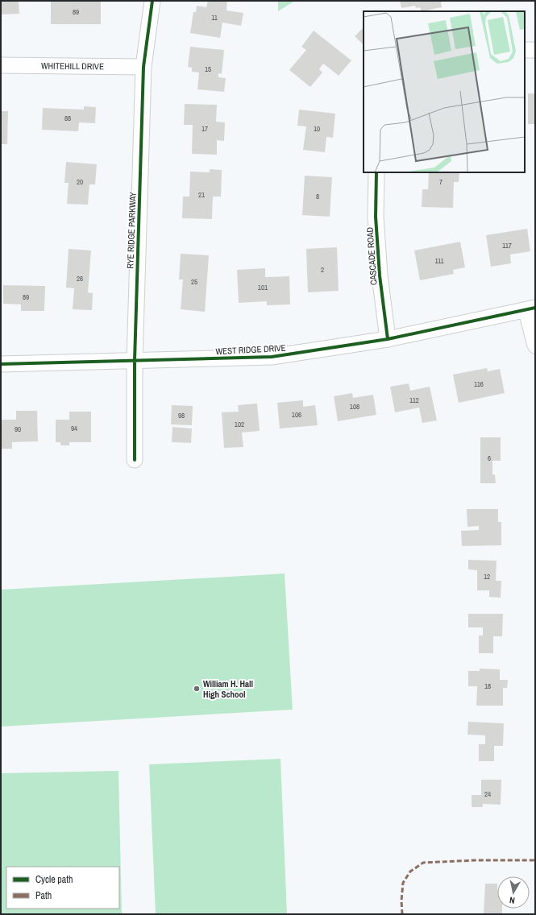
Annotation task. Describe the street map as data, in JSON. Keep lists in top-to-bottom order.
{
  "streets": {
    "street": [
      "WHITEHILL DRIVE",
      "RYE RIDGE PARKWAY",
      "CASCADE ROAD",
      "WEST RIDGE DRIVE"
    ]
  },
  "crossings": [
    ["WHITEHILL DRIVE", "RYE RIDGE PARKWAY"],
    ["RYE RIDGE PARKWAY", "WEST RIDGE DRIVE"],
    ["CASCADE ROAD", "WEST RIDGE DRIVE"]
  ],
  "places": ["William H. Hall High School"],
  "house_numbers": [
    "89",
    "11",
    "15",
    "88",
    "17",
    "10",
    "20",
    "7",
    "21",
    "8",
    "117",
    "111",
    "2",
    "26",
    "25",
    "101",
    "89",
    "116",
    "112",
    "108",
    "106",
    "98",
    "102",
    "94",
    "90",
    "6",
    "12",
    "18",
    "24"
  ],
  "legend": ["Cycle path", "Path"],
  "north": "bottom"
}
